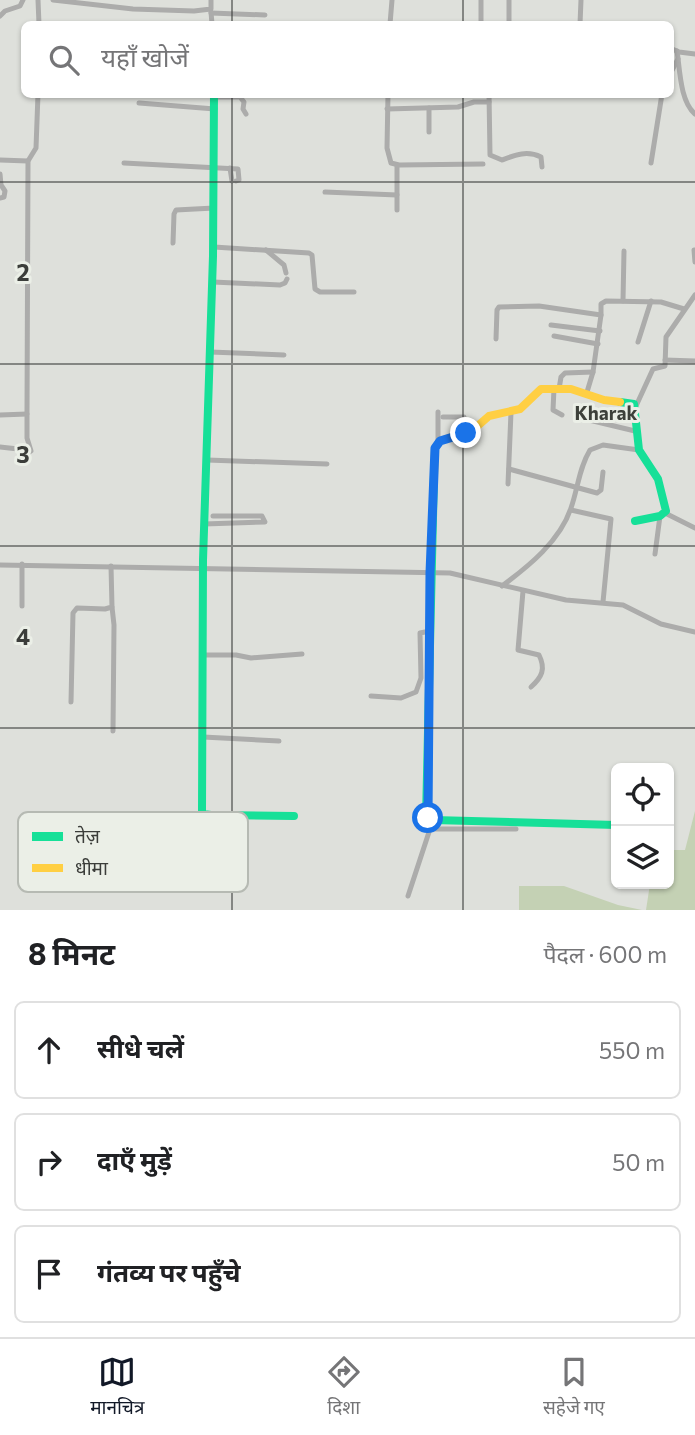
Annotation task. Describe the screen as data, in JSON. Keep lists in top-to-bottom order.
{
  "districts": ["Kharak"],
  "legend": ["तेज़", "धीमा"],
  "page": {
    "search": "यहाँ खोजें",
    "heading": ["8 मिनट", "पैदल · 600 m"],
    "list": [
      ["सीधे चलें", "550 m"],
      ["दाएँ मुड़ें", "50 m"],
      "गंतव्य पर पहुँचे"
    ],
    "nav": ["मानचित्र", "दिशा", "सहेजे गए"]
  },
  "grid": {
    "rows": ["2", "3", "4"]
  }
}
